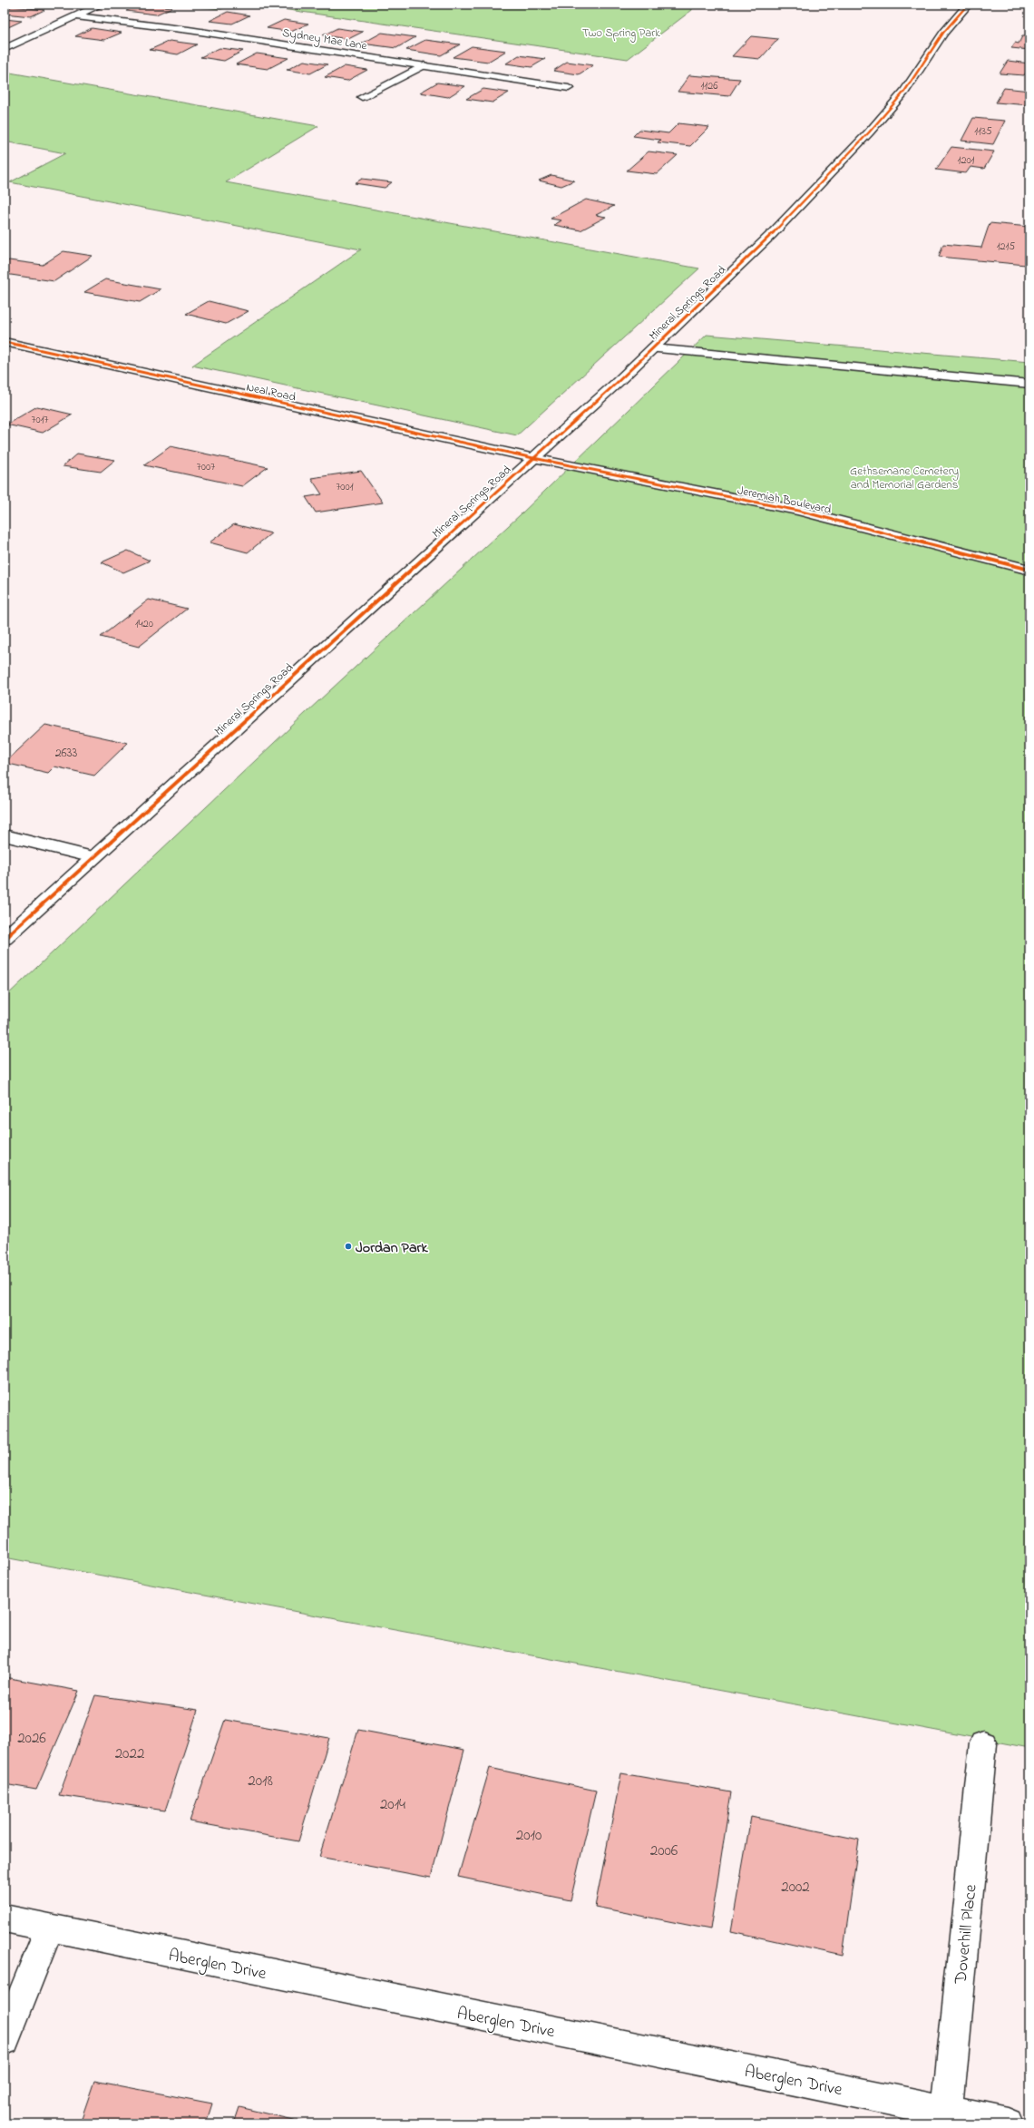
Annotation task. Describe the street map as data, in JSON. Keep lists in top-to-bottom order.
{
  "streets": {
    "street": [
      "Sydney Mae Lane",
      "Mineral Springs Road",
      "Neal Road",
      "Jeremiah Boulevard",
      "Doverhill Place",
      "Aberglen Drive"
    ]
  },
  "crossings": [
    ["Mineral Springs Road", "Neal Road"],
    ["Mineral Springs Road", "Jeremiah Boulevard"],
    ["Neal Road", "Jeremiah Boulevard"],
    ["Doverhill Place", "Aberglen Drive"]
  ],
  "parks": ["Two Spring Park", "Gethsemane Cemetery and Memorial Gardens"],
  "places": ["Jordan Park"],
  "house_numbers": [
    "1126",
    "1135",
    "1201",
    "1215",
    "7017",
    "7007",
    "7001",
    "1420",
    "2633",
    "2026",
    "2022",
    "2018",
    "2014",
    "2010",
    "2006",
    "2002"
  ]
}
